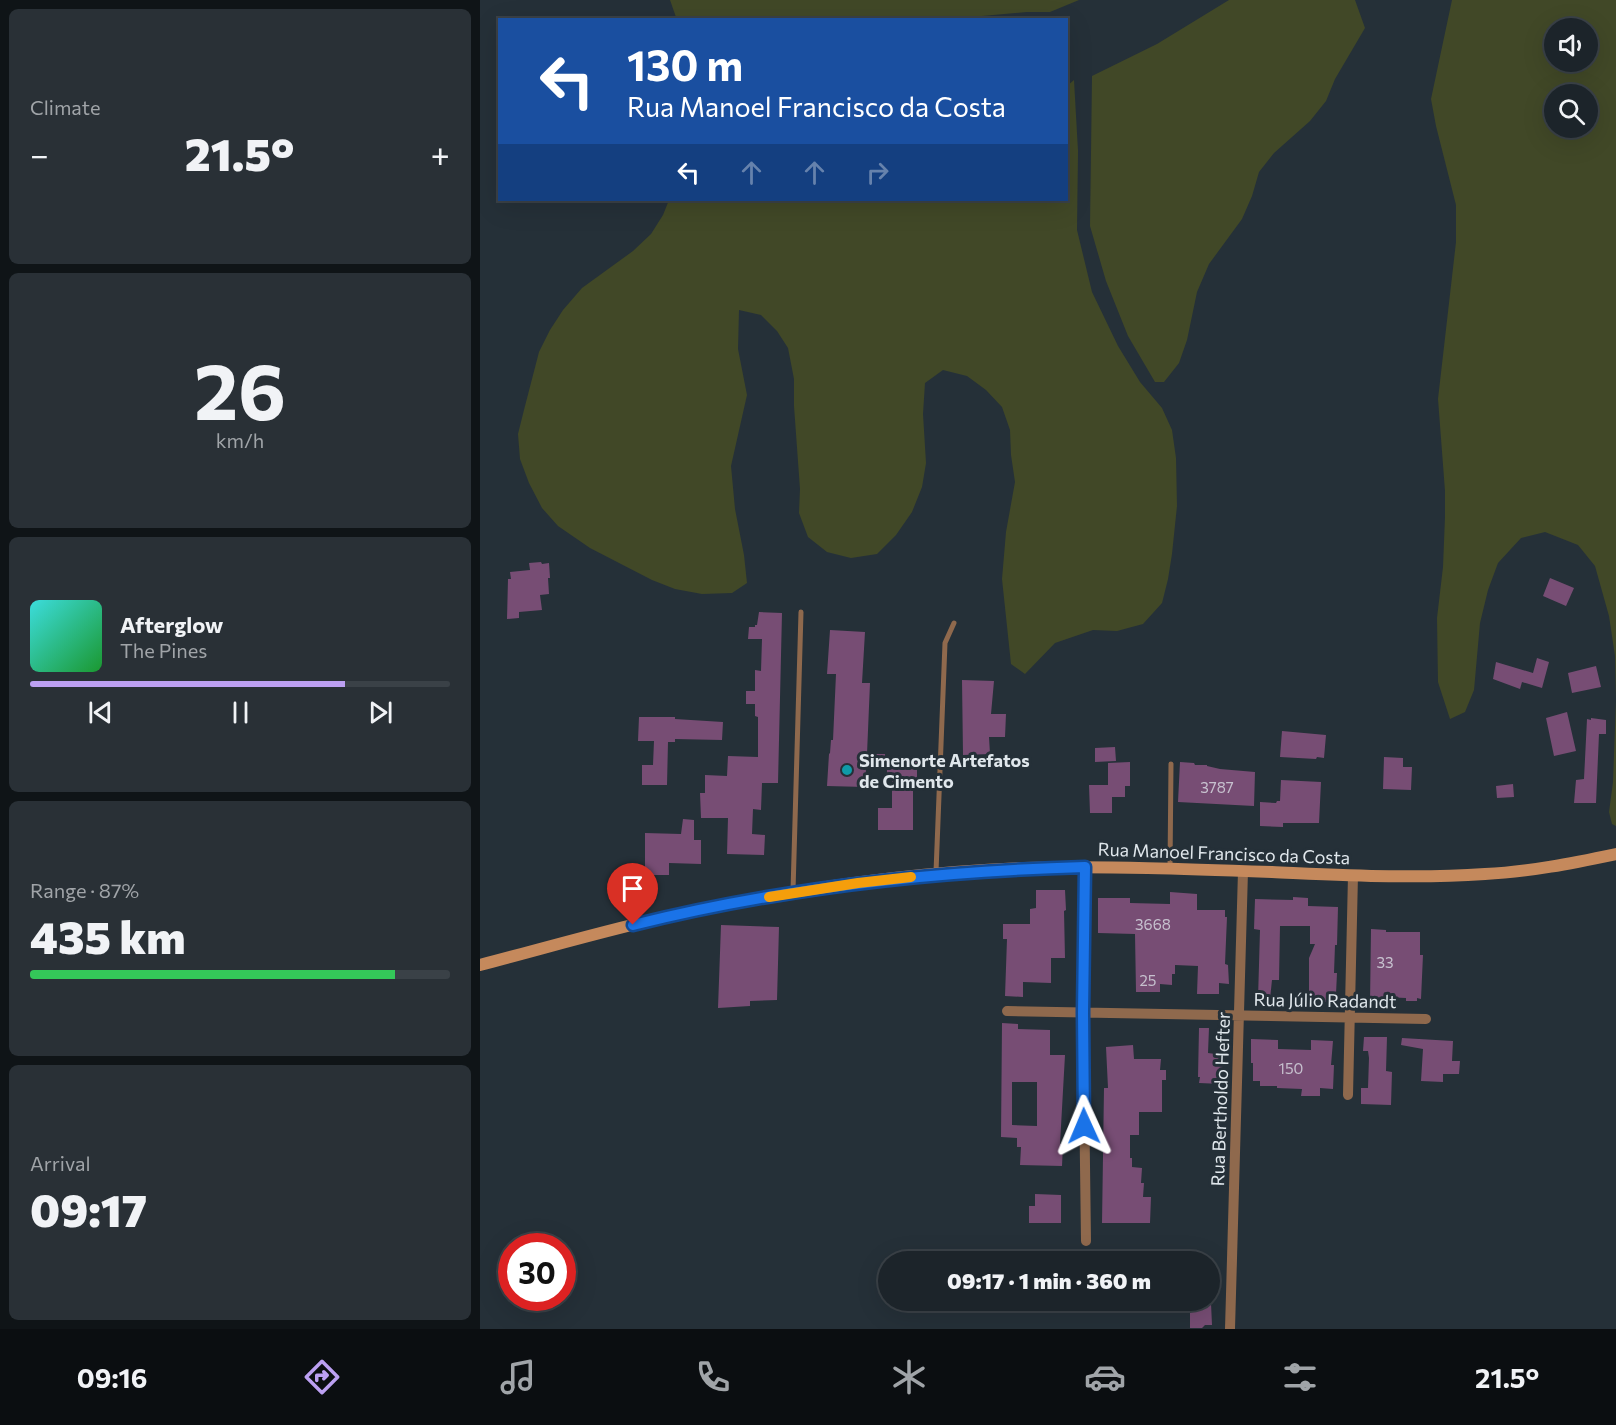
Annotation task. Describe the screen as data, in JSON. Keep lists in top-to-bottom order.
{
  "streets": {
    "main road": ["Rua Manoel Francisco da Costa"],
    "street": ["Rua Júlio Radandt", "Rua Bertholdo Hefter"]
  },
  "crossings": [
    ["Rua Manoel Francisco da Costa", "Rua Bertholdo Hefter"],
    ["Rua Júlio Radandt", "Rua Bertholdo Hefter"]
  ],
  "places": ["Simenorte Artefatos de Cimento"],
  "house_numbers": [
    "3787",
    "3668",
    "33",
    "25",
    "150"
  ],
  "page": {
    "tile": [
      "Climate",
      ["26", "km/h"],
      ["Range · 87%", "435 km"],
      ["Arrival", "09:17"]
    ],
    "turn": ["130 m", "Rua Manoel Francisco da Costa"],
    "heat": ["−", "21.5°", "+"],
    "song": ["Afterglow", "The Pines"],
    "limit": "30",
    "trip": "09:17 · 1 min · 360 m",
    "tabs": ["09:16", "21.5°"]
  }
}
